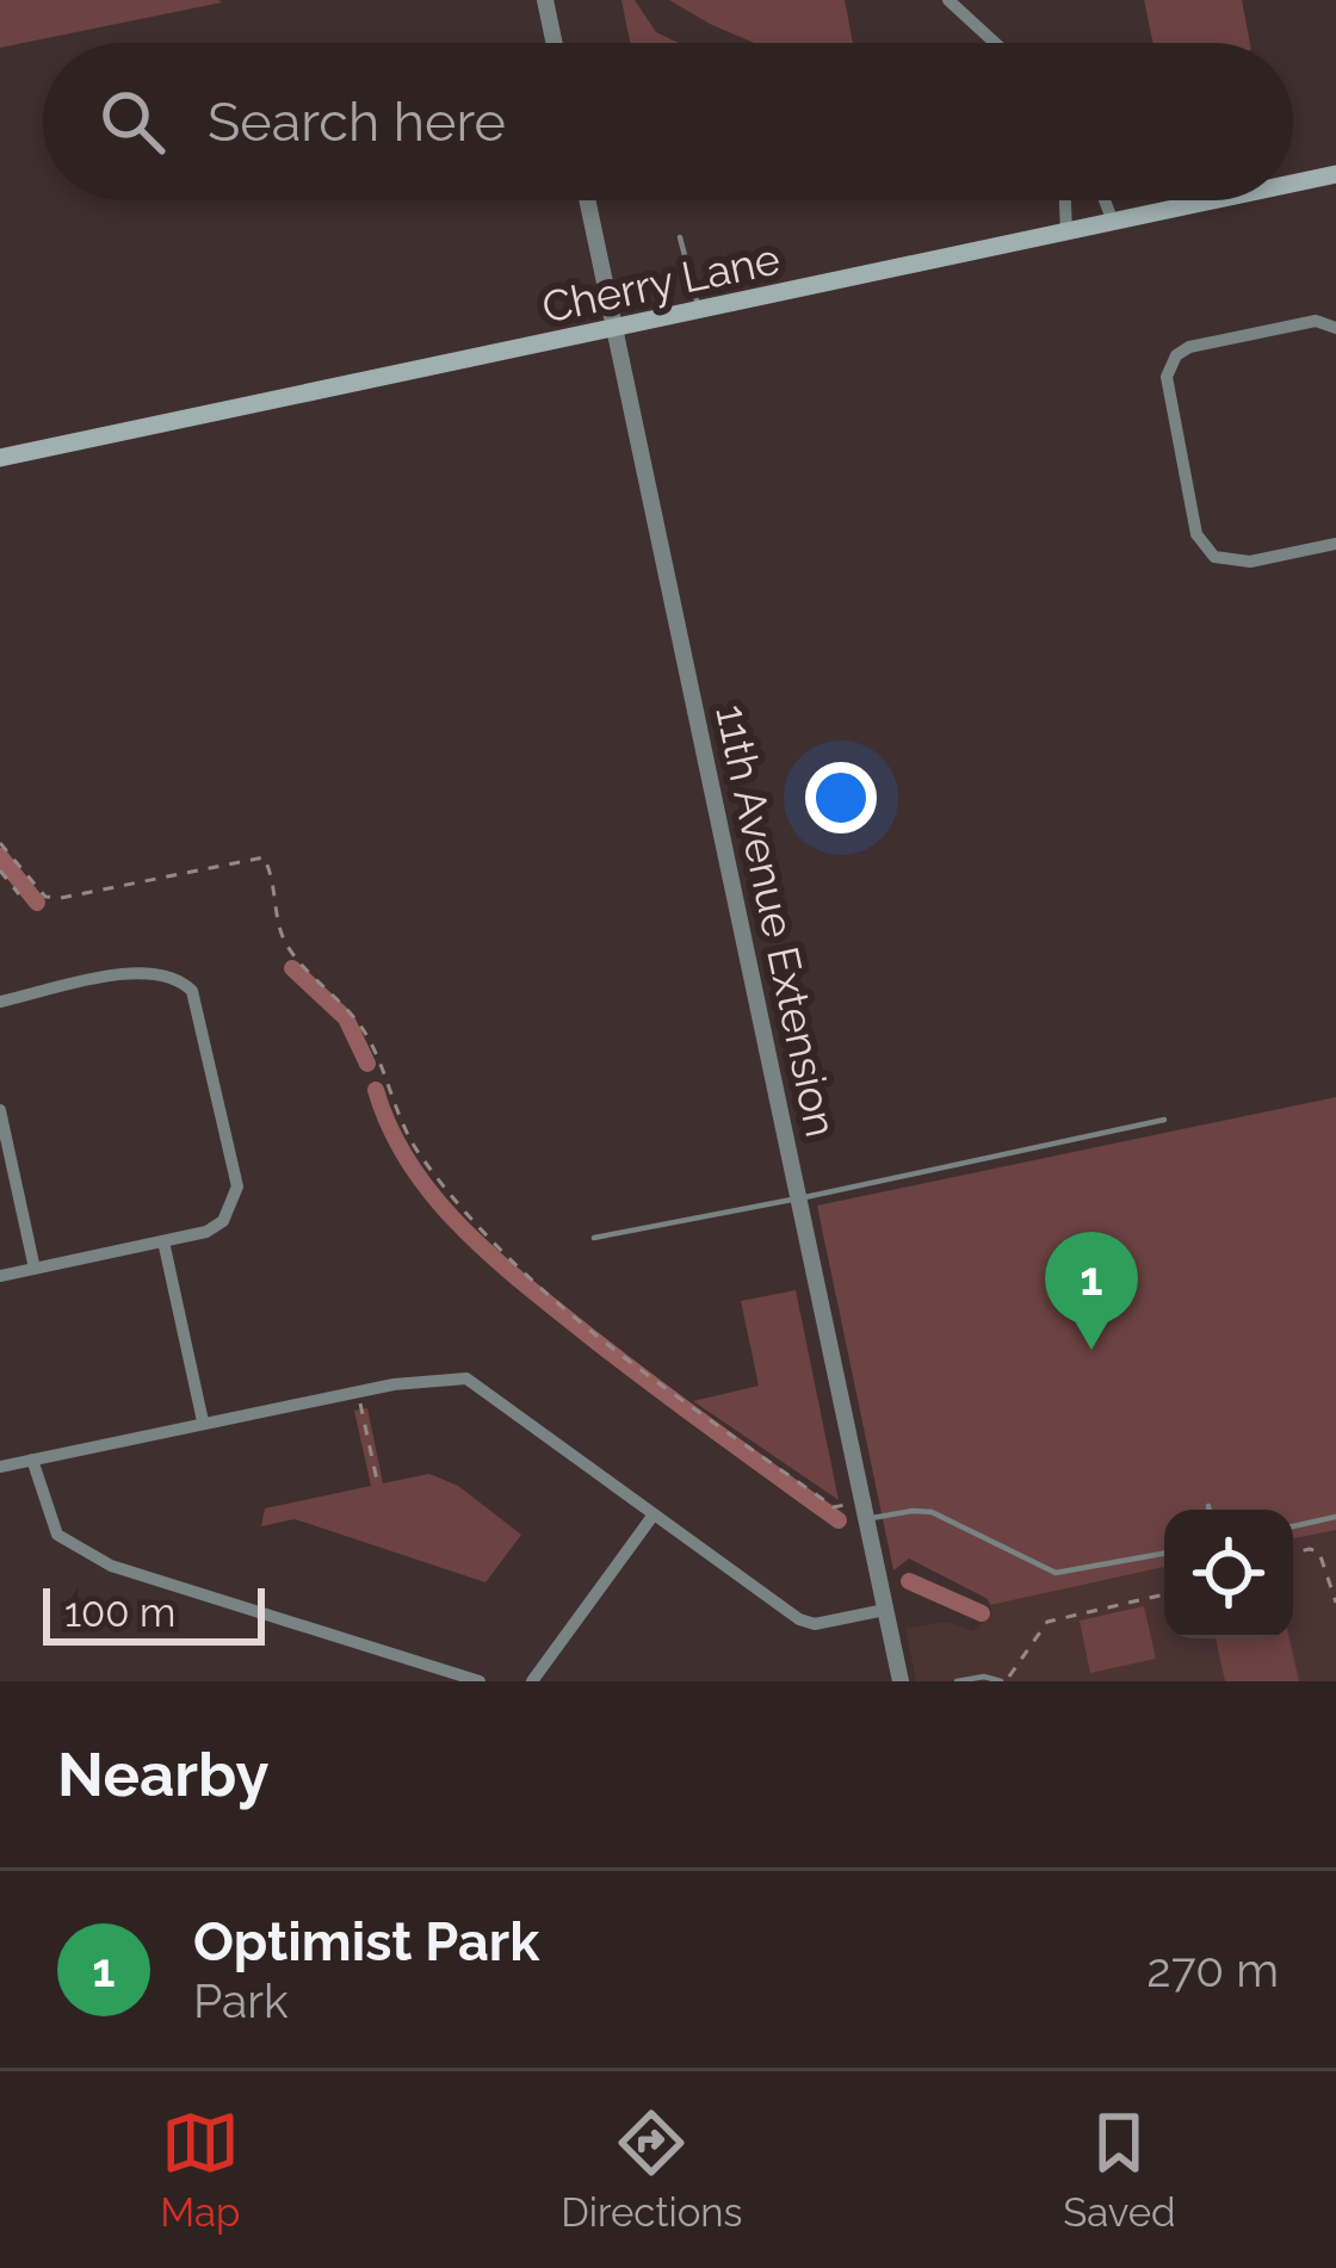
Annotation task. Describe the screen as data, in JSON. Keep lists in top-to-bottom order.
{
  "streets": {
    "main road": ["Cherry Lane"],
    "street": ["11th Avenue Extension"]
  },
  "crossings": [
    ["Cherry Lane", "11th Avenue Extension"]
  ],
  "scale_bar": "100 m",
  "page": {
    "search": "Search here",
    "pins": "1",
    "scale": "100 m",
    "heading": "Nearby",
    "list": [
      {
        "mark": "1",
        "name": "Optimist Park",
        "note": "Park",
        "value": "270 m"
      }
    ],
    "nav": ["Map", "Directions", "Saved"]
  }
}
